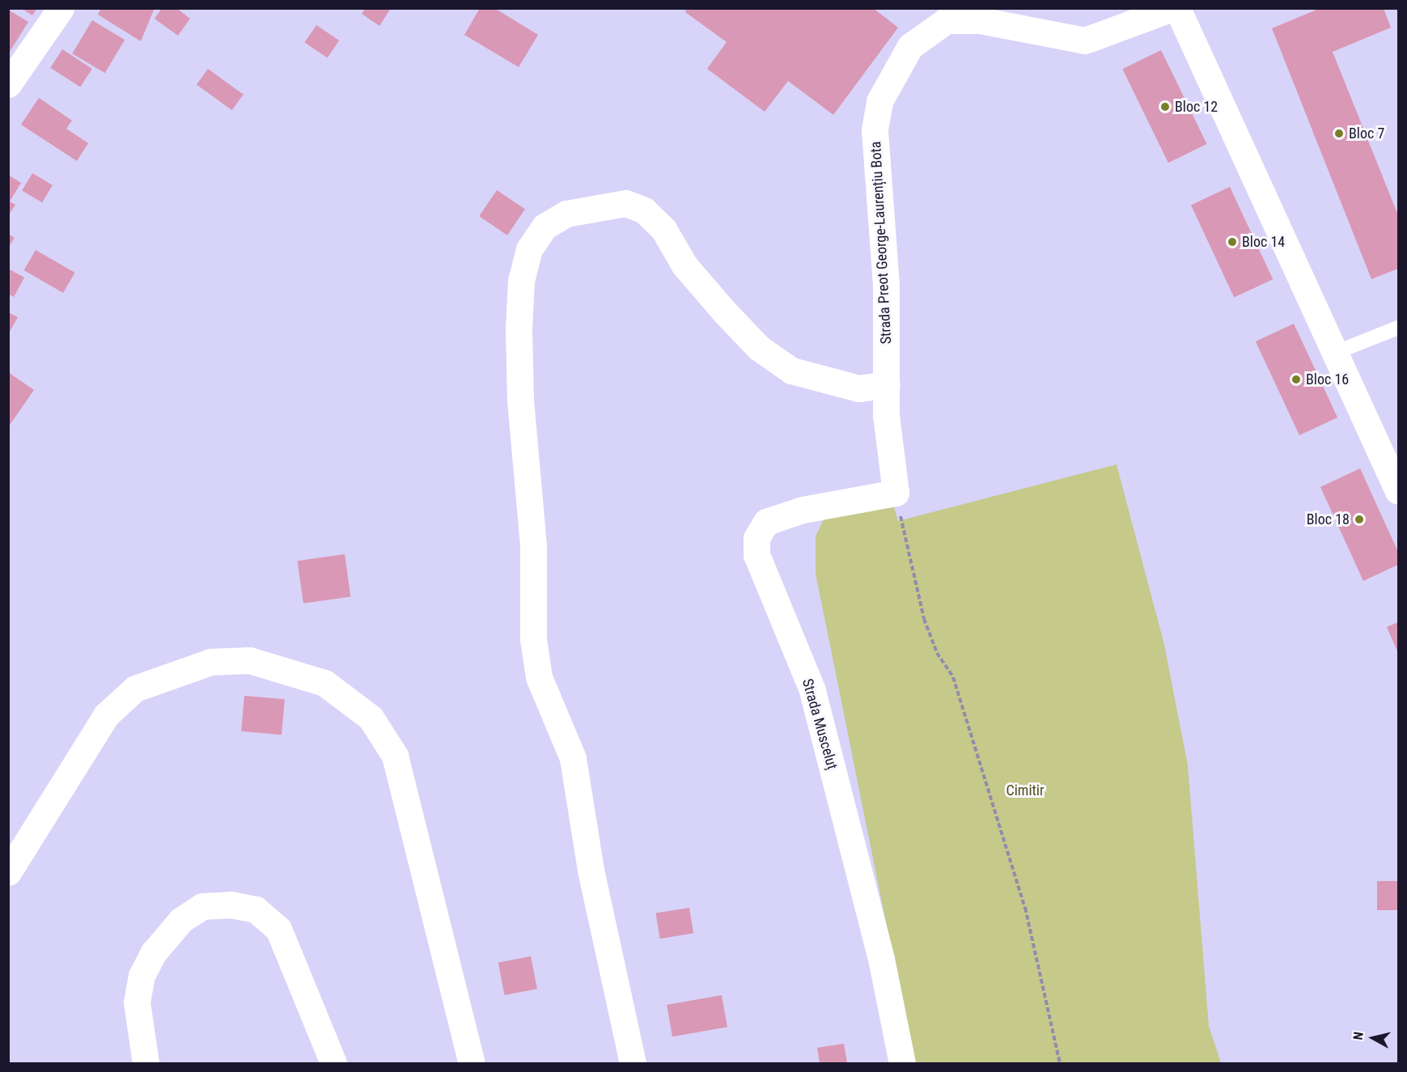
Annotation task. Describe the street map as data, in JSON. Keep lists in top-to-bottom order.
{
  "streets": {
    "street": ["Strada Preot George-Laurențiu Bota", "Strada Musceluț"]
  },
  "crossings": [
    ["Strada Preot George-Laurențiu Bota", "Strada Musceluț"]
  ],
  "parks": ["Cimitir"],
  "places": [
    "Bloc 12",
    "Bloc 7",
    "Bloc 14",
    "Bloc 16",
    "Bloc 18"
  ],
  "north": "left"
}
